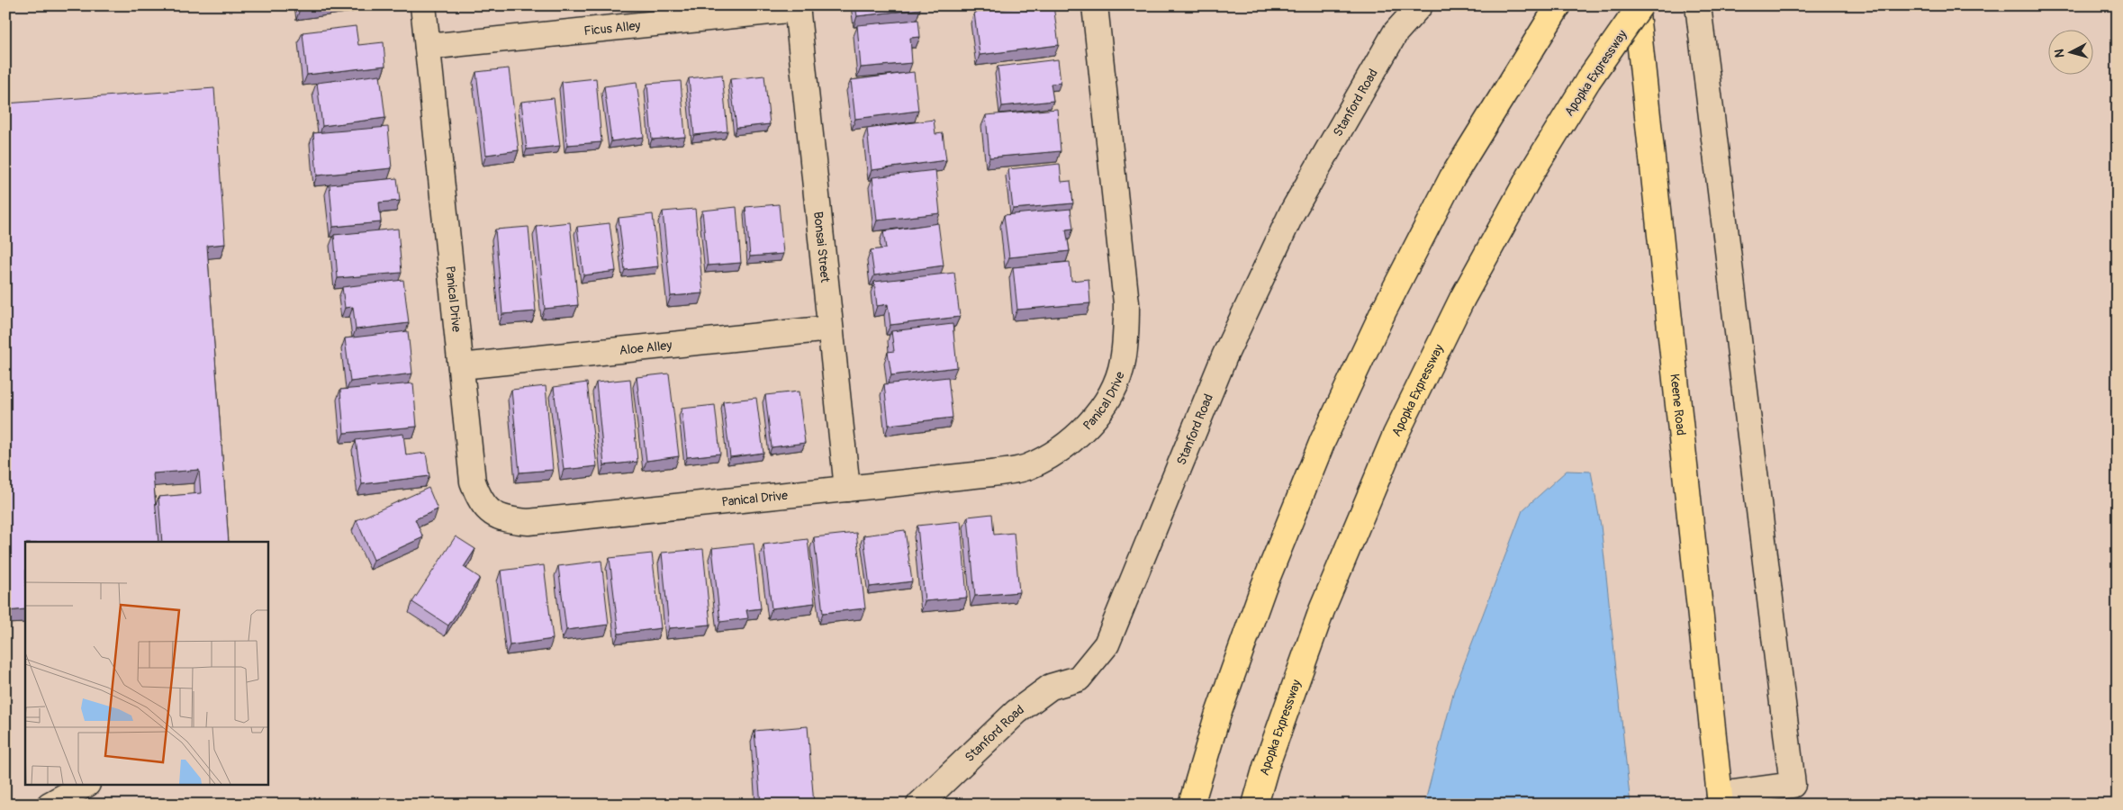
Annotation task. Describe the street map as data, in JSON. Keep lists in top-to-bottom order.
{
  "streets": {
    "main road": ["Apopka Expressway", "Keene Road"],
    "street": [
      "Ficus Alley",
      "Stanford Road",
      "Bonsai Street",
      "Panical Drive",
      "Aloe Alley"
    ]
  },
  "crossings": [
    ["Ficus Alley", "Bonsai Street"],
    ["Ficus Alley", "Panical Drive"],
    ["Bonsai Street", "Panical Drive"],
    ["Bonsai Street", "Aloe Alley"],
    ["Panical Drive", "Aloe Alley"]
  ],
  "north": "left"
}
